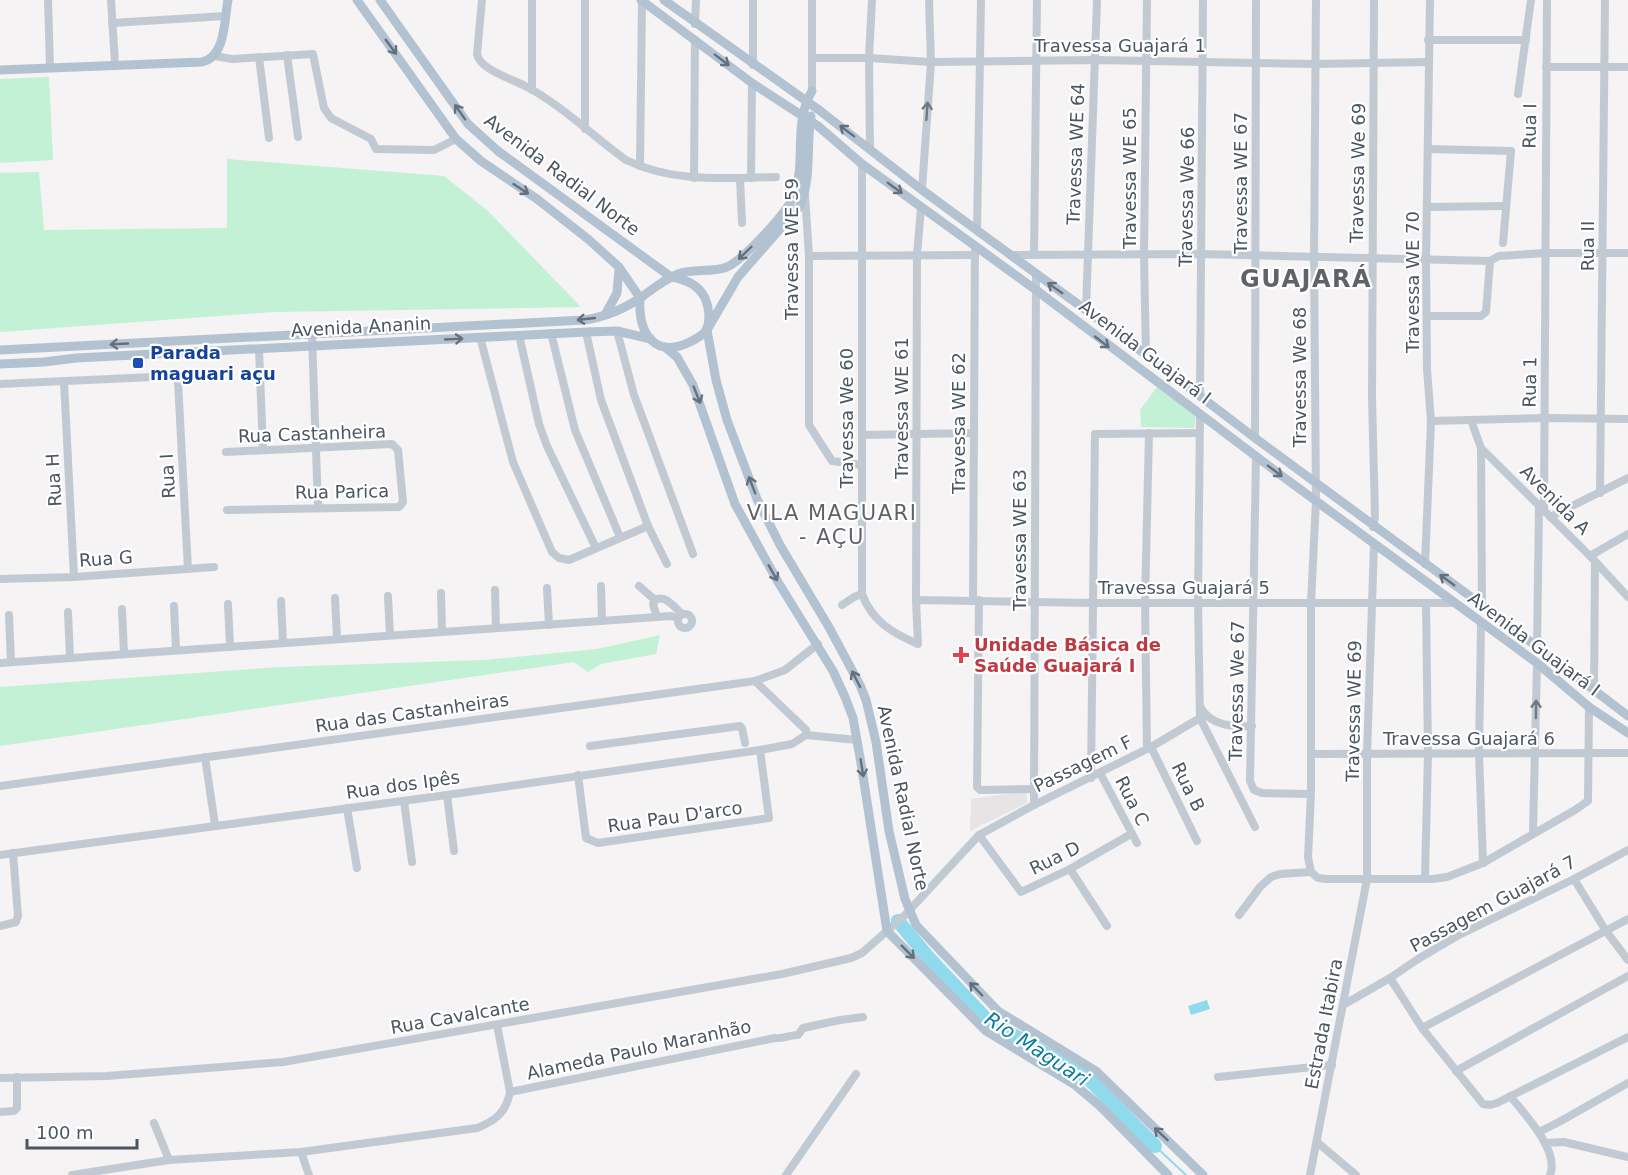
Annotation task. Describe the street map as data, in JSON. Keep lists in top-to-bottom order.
{
  "streets": {
    "main road": [
      "Avenida Radial Norte",
      "Travessa WE 59",
      "Avenida Ananin",
      "Avenida Guajará I"
    ],
    "street": [
      "Travessa Guajará 1",
      "Rua I",
      "Travessa WE 64",
      "Travessa We 69",
      "Travessa WE 65",
      "Travessa WE 67",
      "Travessa We 66",
      "Rua II",
      "Travessa WE 70",
      "Travessa We 68",
      "Rua 1",
      "Travessa WE 61",
      "Travessa We 60",
      "Travessa WE 62",
      "Rua Castanheira",
      "Rua H",
      "Rua Parica",
      "Avenida A",
      "Travessa WE 63",
      "Rua G",
      "Travessa Guajará 5",
      "Travessa We 67",
      "Travessa WE 69",
      "Rua das Castanheiras",
      "Travessa Guajará 6",
      "Passagem F",
      "Rua dos Ipês",
      "Rua B",
      "Rua C",
      "Rua Pau D'arco",
      "Rua D",
      "Passagem Guajará 7",
      "Rua Cavalcante",
      "Estrada Itabira",
      "Alameda Paulo Maranhão"
    ]
  },
  "crossings": [
    ["Travessa Guajará 1", "Travessa WE 64"],
    ["Travessa Guajará 1", "Travessa We 69"],
    ["Travessa Guajará 1", "Travessa WE 65"],
    ["Travessa Guajará 1", "Travessa WE 67"],
    ["Travessa Guajará 1", "Travessa We 66"],
    ["Travessa Guajará 1", "Travessa WE 70"],
    ["Travessa Guajará 1", "Travessa We 68"],
    ["Rua I", "Rua 1"],
    ["Rua I", "Rua H"],
    ["Rua I", "Rua G"],
    ["Travessa WE 64", "Avenida Guajará I"],
    ["Travessa We 69", "Avenida Guajará I"],
    ["Avenida Radial Norte", "Avenida Ananin"],
    ["Avenida Radial Norte", "Rua das Castanheiras"],
    ["Avenida Radial Norte", "Rua Cavalcante"],
    ["Travessa WE 65", "Avenida Guajará I"],
    ["Travessa WE 67", "Avenida Guajará I"],
    ["Travessa WE 67", "Travessa We 67"],
    ["Travessa We 66", "Avenida Guajará I"],
    ["Travessa WE 59", "Avenida Guajará I"],
    ["Travessa WE 59", "Travessa We 60"],
    ["Travessa WE 70", "Avenida Guajará I"],
    ["Avenida Guajará I", "Travessa We 68"],
    ["Avenida Guajará I", "Rua 1"],
    ["Avenida Guajará I", "Travessa WE 61"],
    ["Avenida Guajará I", "Travessa We 60"],
    ["Avenida Guajará I", "Travessa WE 62"],
    ["Avenida Guajará I", "Travessa WE 63"],
    ["Avenida Guajará I", "Travessa Guajará 5"],
    ["Avenida Guajará I", "Travessa We 67"],
    ["Avenida Guajará I", "Travessa WE 69"],
    ["Travessa We 68", "Travessa Guajará 5"],
    ["Travessa We 68", "Travessa Guajará 6"],
    ["Rua 1", "Avenida A"],
    ["Travessa WE 61", "Travessa We 60"],
    ["Travessa WE 61", "Travessa Guajará 5"],
    ["Travessa WE 62", "Travessa WE 63"],
    ["Travessa WE 62", "Travessa Guajará 5"],
    ["Rua Castanheira", "Rua Parica"],
    ["Rua H", "Rua G"],
    ["Travessa WE 63", "Travessa Guajará 5"],
    ["Travessa WE 63", "Passagem F"],
    ["Travessa Guajará 5", "Travessa We 67"],
    ["Travessa Guajará 5", "Travessa WE 69"],
    ["Travessa WE 69", "Travessa Guajará 6"],
    ["Travessa WE 69", "Estrada Itabira"],
    ["Passagem F", "Rua B"],
    ["Passagem F", "Rua C"],
    ["Passagem F", "Rua D"],
    ["Passagem F", "Rua Cavalcante"],
    ["Rua dos Ipês", "Rua Pau D'arco"],
    ["Rua C", "Rua D"],
    ["Rua D", "Rua Cavalcante"],
    ["Passagem Guajará 7", "Estrada Itabira"],
    ["Rua Cavalcante", "Alameda Paulo Maranhão"]
  ],
  "districts": ["GUAJARÁ", "VILA MAGUARI - AÇU"],
  "water": ["Rio Maguari"],
  "places": {
    "transit": ["Parada maguari açu"],
    "health": ["Unidade Básica de Saúde Guajará I"]
  },
  "scale_bar": "100 m"
}
